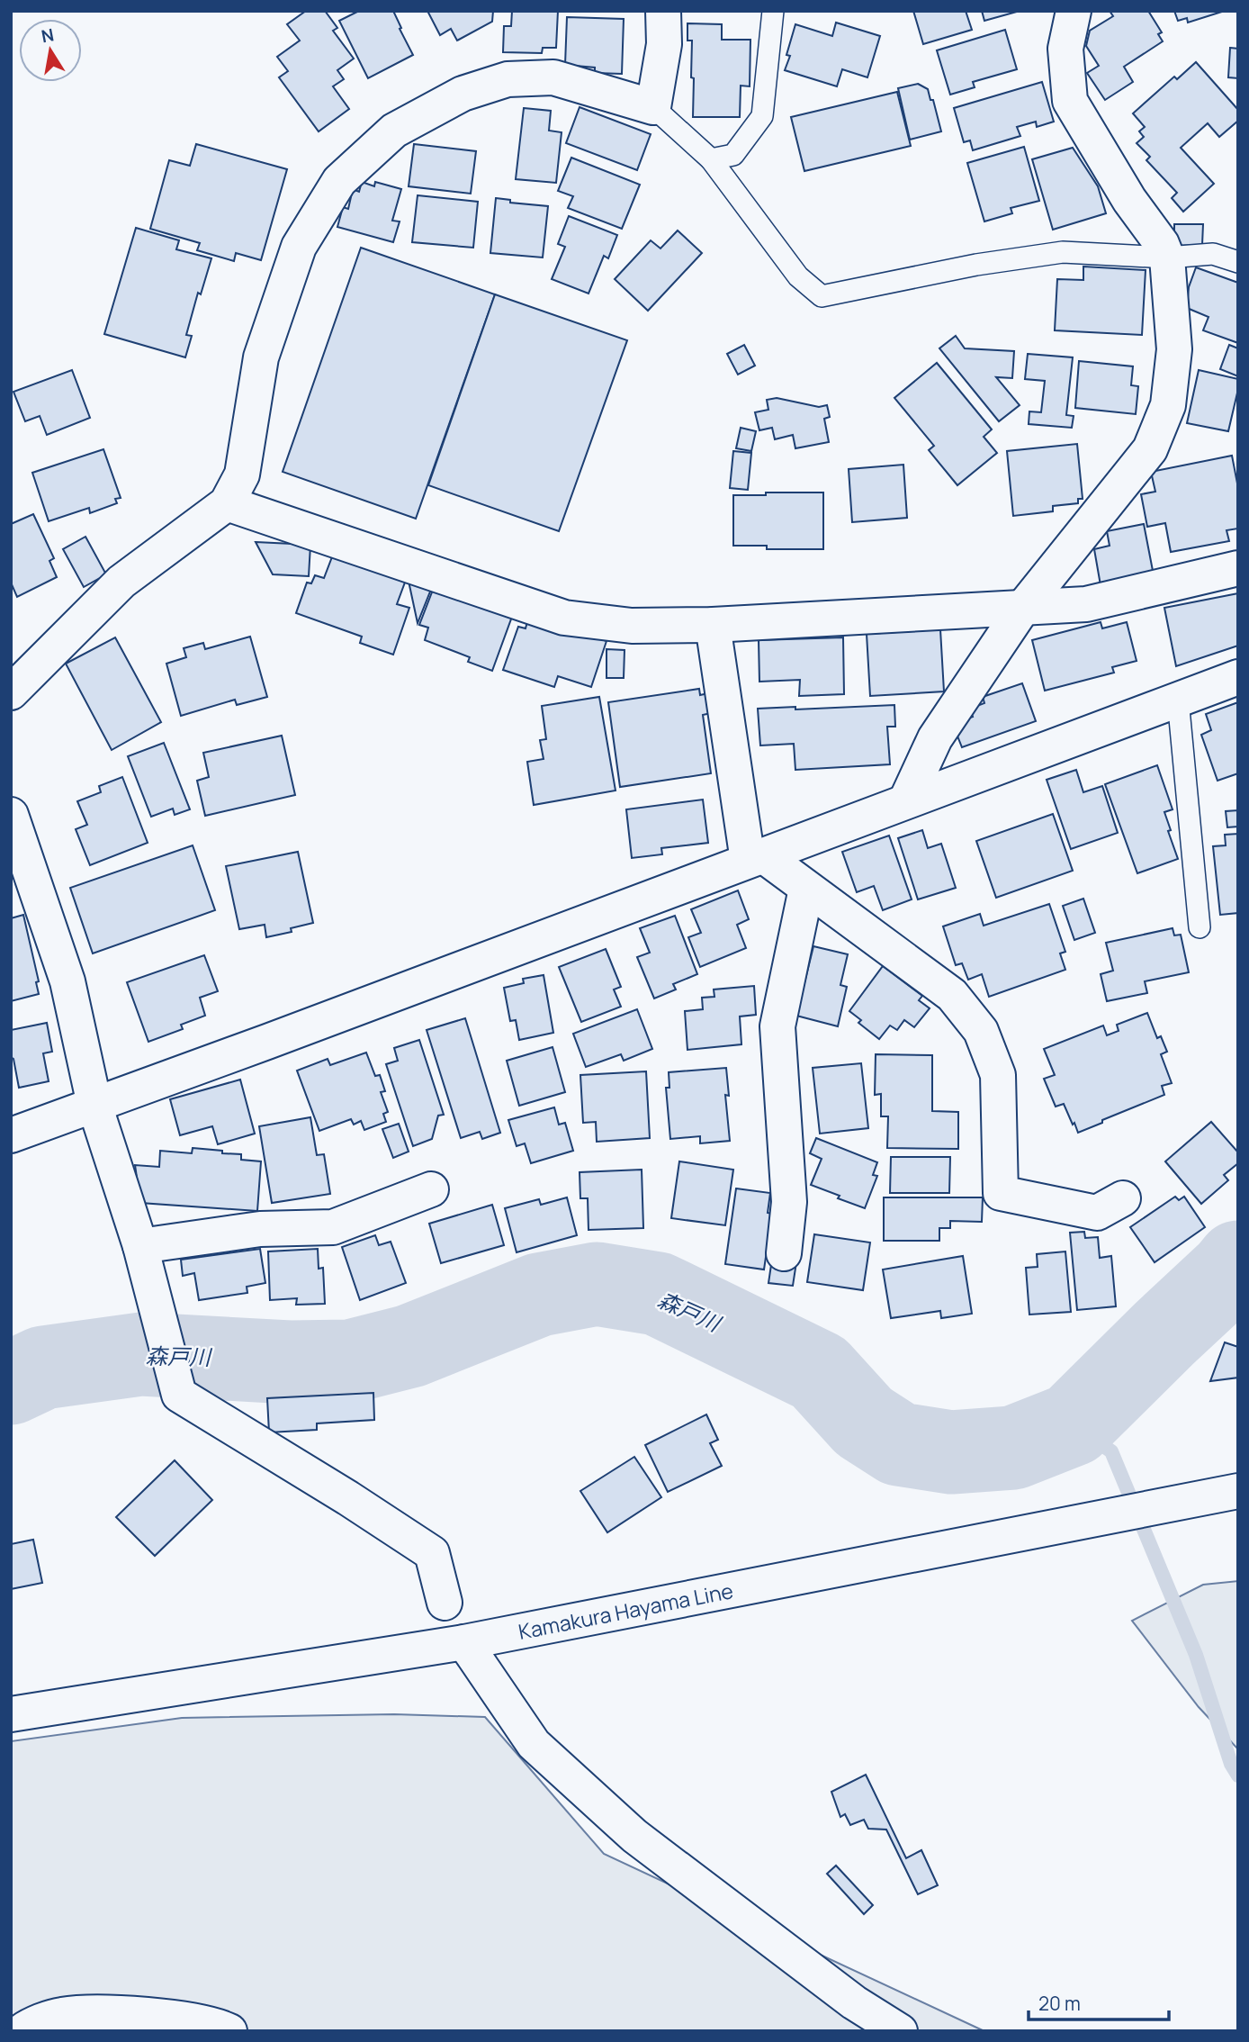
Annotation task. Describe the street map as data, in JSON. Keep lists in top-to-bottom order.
{
  "streets": {
    "street": ["Kamakura Hayama Line"]
  },
  "water": ["森戸川"],
  "scale_bar": "20 m",
  "north": "top"
}
